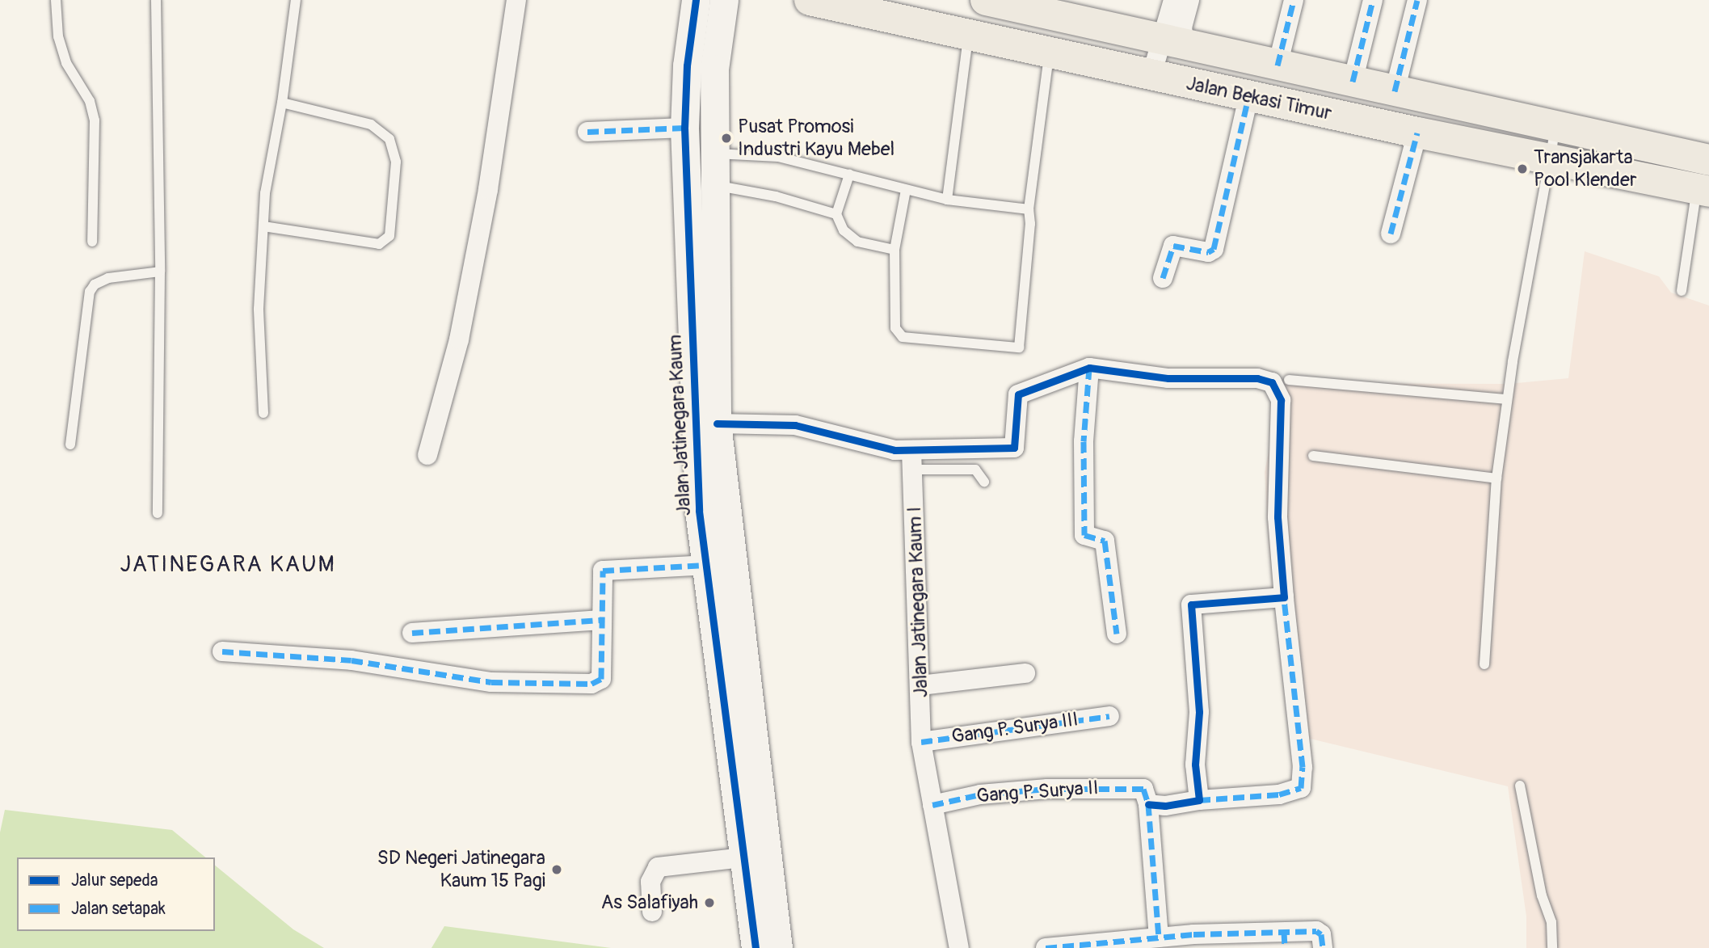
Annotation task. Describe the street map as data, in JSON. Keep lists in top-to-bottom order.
{
  "streets": {
    "main road": ["Jalan Bekasi Timur"],
    "street": [
      "Jalan Jatinegara Kaum",
      "Jalan Jatinegara Kaum I",
      "Gang P. Surya III",
      "Gang P. Surya II"
    ]
  },
  "crossings": [
    ["Jalan Jatinegara Kaum I", "Gang P. Surya III"],
    ["Jalan Jatinegara Kaum I", "Gang P. Surya II"]
  ],
  "districts": ["JATINEGARA KAUM"],
  "places": [
    "Pusat Promosi Industri Kayu Mebel",
    "Transjakarta Pool Klender",
    "SD Negeri Jatinegara Kaum 15 Pagi",
    "As Salafiyah"
  ],
  "legend": ["Jalur sepeda", "Jalan setapak"]
}
